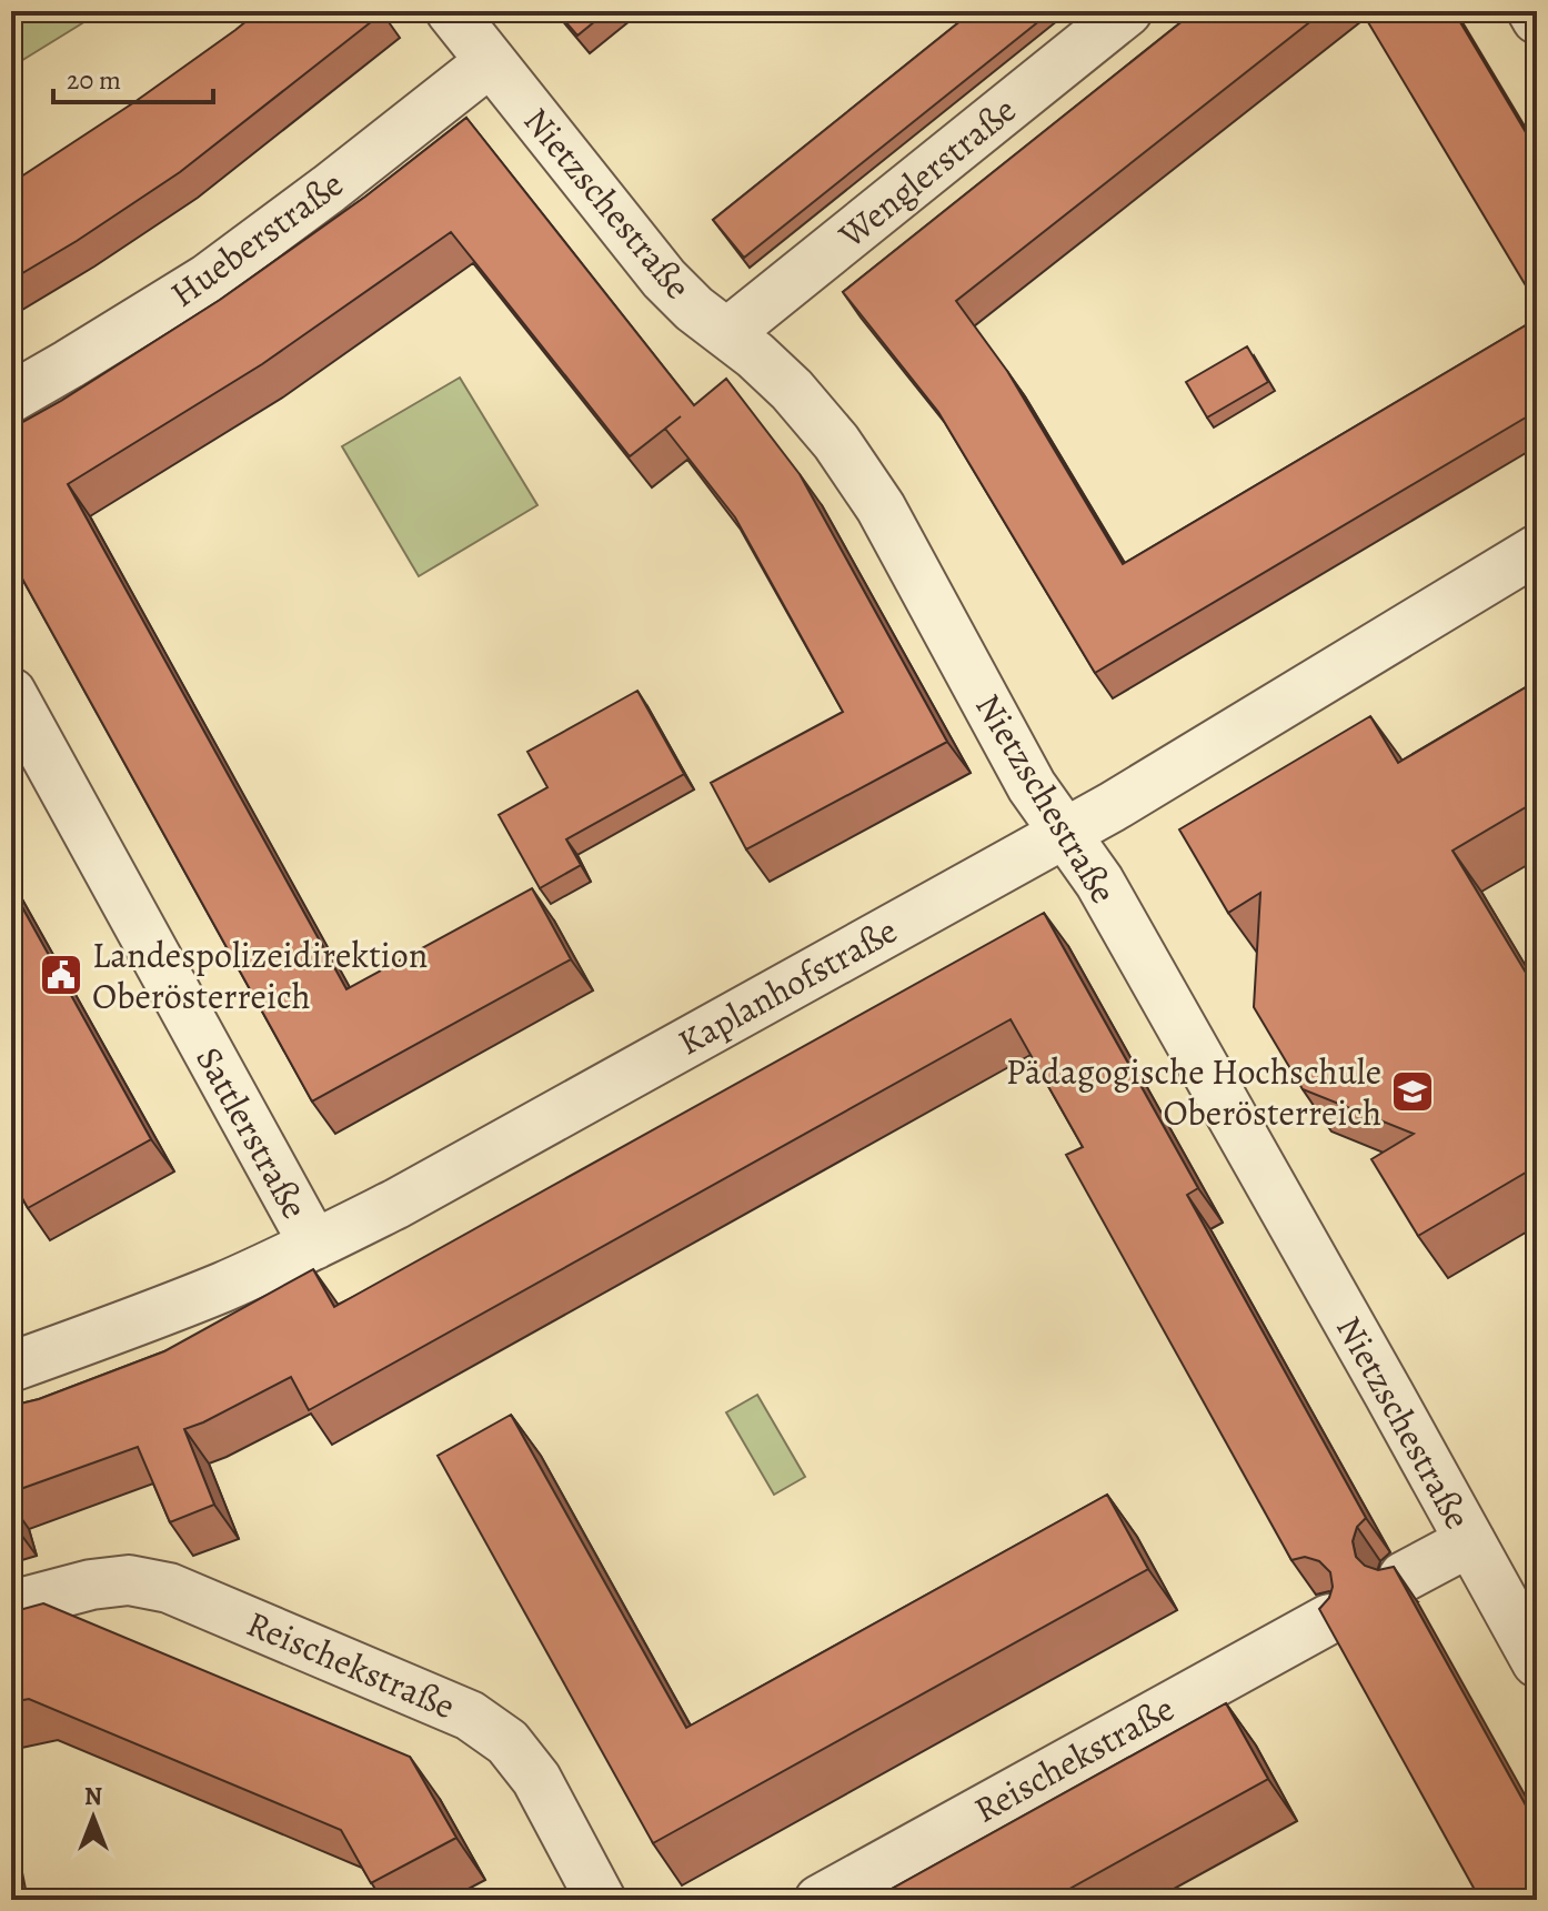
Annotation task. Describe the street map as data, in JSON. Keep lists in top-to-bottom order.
{
  "streets": {
    "street": [
      "Wenglerstraße",
      "Nietzschestraße",
      "Hueberstraße",
      "Kaplanhofstraße",
      "Sattlerstraße",
      "Reischekstraße"
    ]
  },
  "crossings": [
    ["Wenglerstraße", "Nietzschestraße"],
    ["Nietzschestraße", "Hueberstraße"],
    ["Nietzschestraße", "Kaplanhofstraße"],
    ["Kaplanhofstraße", "Sattlerstraße"]
  ],
  "places": {
    "public building": ["Landespolizeidirektion Oberösterreich"],
    "school or university": ["Pädagogische Hochschule Oberösterreich"]
  },
  "scale_bar": "20 m",
  "north": "top"
}
